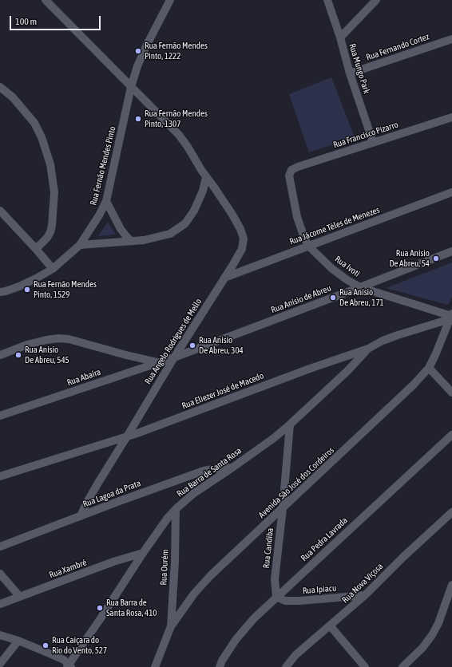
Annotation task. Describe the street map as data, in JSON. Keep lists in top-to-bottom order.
{
  "streets": {
    "street": [
      "Rua Fernando Cortez",
      "Rua Mungo Park",
      "Rua Francisco Pizarro",
      "Rua Fernão Mendes Pinto",
      "Rua Jácome Téles de Menezes",
      "Rua Ivoti",
      "Rua Anísio de Abreu",
      "Rua Angelo Rodrigues de Mello",
      "Rua Abaíra",
      "Rua Eliezer José de Macedo",
      "Rua Barra de Santa Rosa",
      "Avenida São José dos Cordeiros",
      "Rua Lagoa da Prata",
      "Rua Pedra Lavrada",
      "Rua Candiba",
      "Rua Ourém",
      "Rua Xambré",
      "Rua Nova Viçosa",
      "Rua Ipiacu"
    ]
  },
  "crossings": [
    ["Rua Fernando Cortez", "Rua Mungo Park"],
    ["Rua Mungo Park", "Rua Francisco Pizarro"],
    ["Rua Francisco Pizarro", "Rua Ivoti"],
    ["Rua Fernão Mendes Pinto", "Rua Angelo Rodrigues de Mello"],
    ["Rua Jácome Téles de Menezes", "Rua Ivoti"],
    ["Rua Jácome Téles de Menezes", "Rua Angelo Rodrigues de Mello"],
    ["Rua Ivoti", "Rua Anísio de Abreu"],
    ["Rua Ivoti", "Rua Eliezer José de Macedo"],
    ["Rua Ivoti", "Avenida São José dos Cordeiros"],
    ["Rua Anísio de Abreu", "Rua Angelo Rodrigues de Mello"],
    ["Rua Anísio de Abreu", "Rua Abaíra"],
    ["Rua Angelo Rodrigues de Mello", "Rua Abaíra"],
    ["Rua Angelo Rodrigues de Mello", "Rua Eliezer José de Macedo"],
    ["Rua Angelo Rodrigues de Mello", "Rua Lagoa da Prata"],
    ["Rua Eliezer José de Macedo", "Rua Barra de Santa Rosa"],
    ["Rua Eliezer José de Macedo", "Avenida São José dos Cordeiros"],
    ["Rua Barra de Santa Rosa", "Rua Lagoa da Prata"],
    ["Rua Barra de Santa Rosa", "Rua Candiba"],
    ["Rua Barra de Santa Rosa", "Rua Ourém"],
    ["Rua Barra de Santa Rosa", "Rua Xambré"],
    ["Avenida São José dos Cordeiros", "Rua Candiba"],
    ["Avenida São José dos Cordeiros", "Rua Ourém"],
    ["Rua Pedra Lavrada", "Rua Candiba"],
    ["Rua Pedra Lavrada", "Rua Ipiacu"],
    ["Rua Candiba", "Rua Ipiacu"],
    ["Rua Nova Viçosa", "Rua Ipiacu"]
  ],
  "places": [
    "Rua Fernão Mendes Pinto, 1222",
    "Rua Fernão Mendes Pinto, 1307",
    "Rua Anísio De Abreu, 54",
    "Rua Fernão Mendes Pinto, 1529",
    "Rua Anísio De Abreu, 171",
    "Rua Anísio De Abreu, 304",
    "Rua Anísio De Abreu, 545",
    "Rua Barra de Santa Rosa, 410",
    "Rua Caiçara do Rio do Vento, 527"
  ],
  "scale_bar": "100 m"
}
